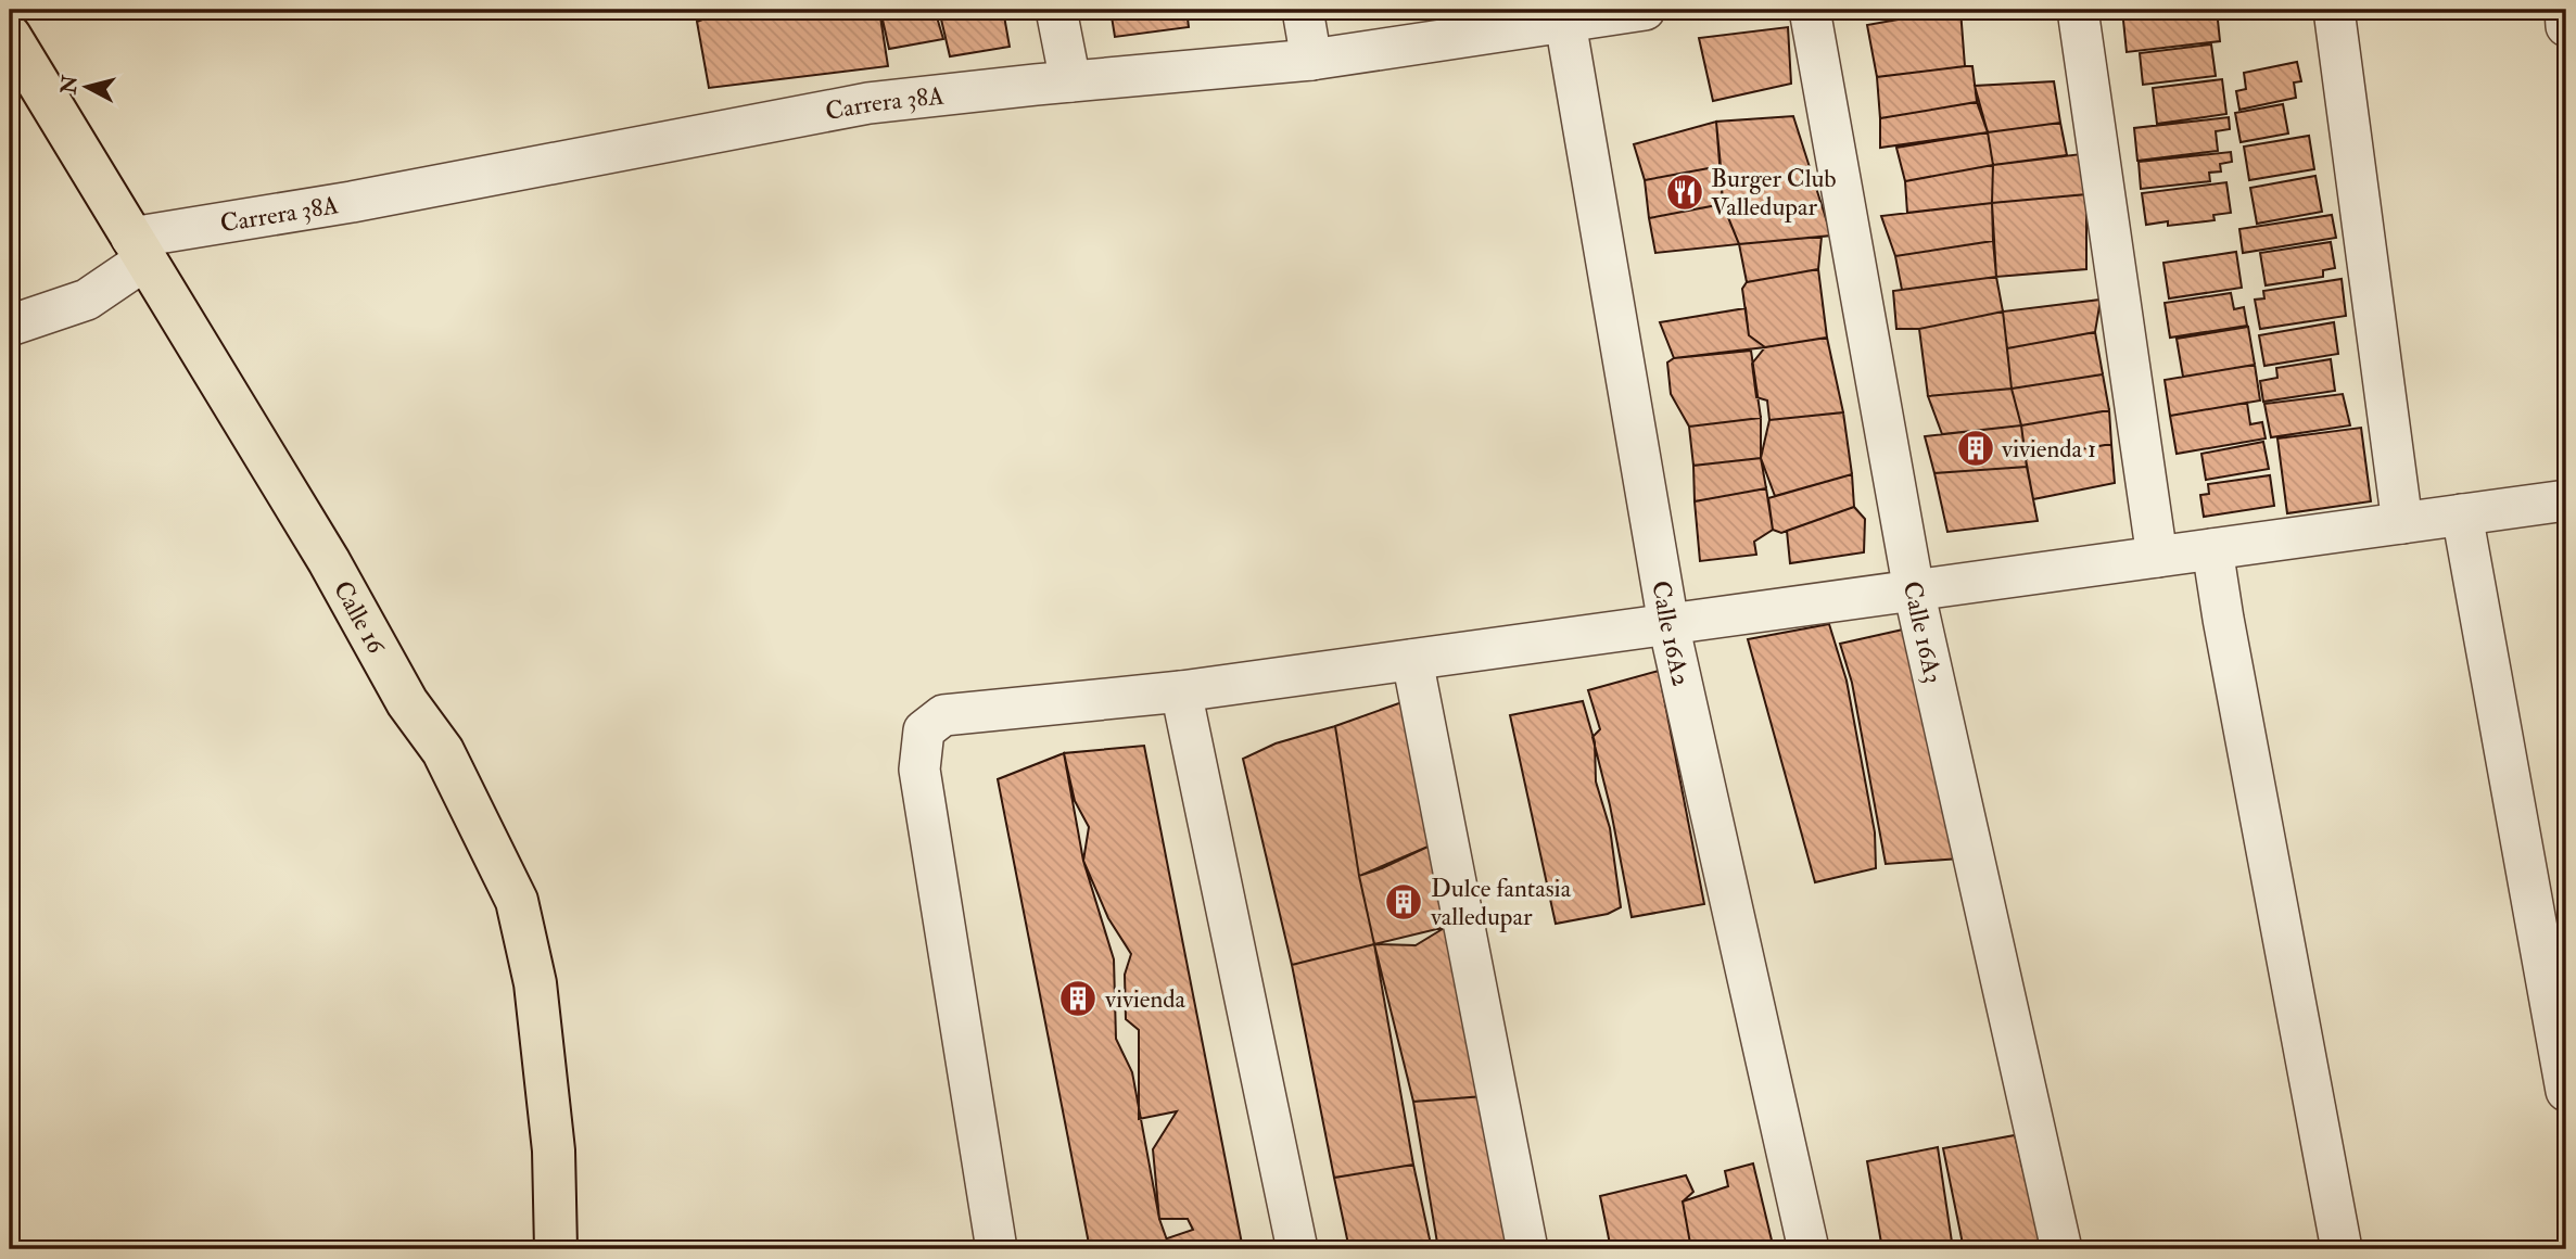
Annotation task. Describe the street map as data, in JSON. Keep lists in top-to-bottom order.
{
  "streets": {
    "main road": ["Calle 16"],
    "street": ["Carrera 38A", "Calle 16A3", "Calle 16A2"]
  },
  "crossings": [
    ["Carrera 38A", "Calle 16"],
    ["Carrera 38A", "Calle 16A2"]
  ],
  "places": {
    "restaurant": ["Burger Club Valledupar"],
    "building": ["vivienda 1", "Dulce fantasia valledupar", "vivienda"]
  },
  "north": "left"
}
